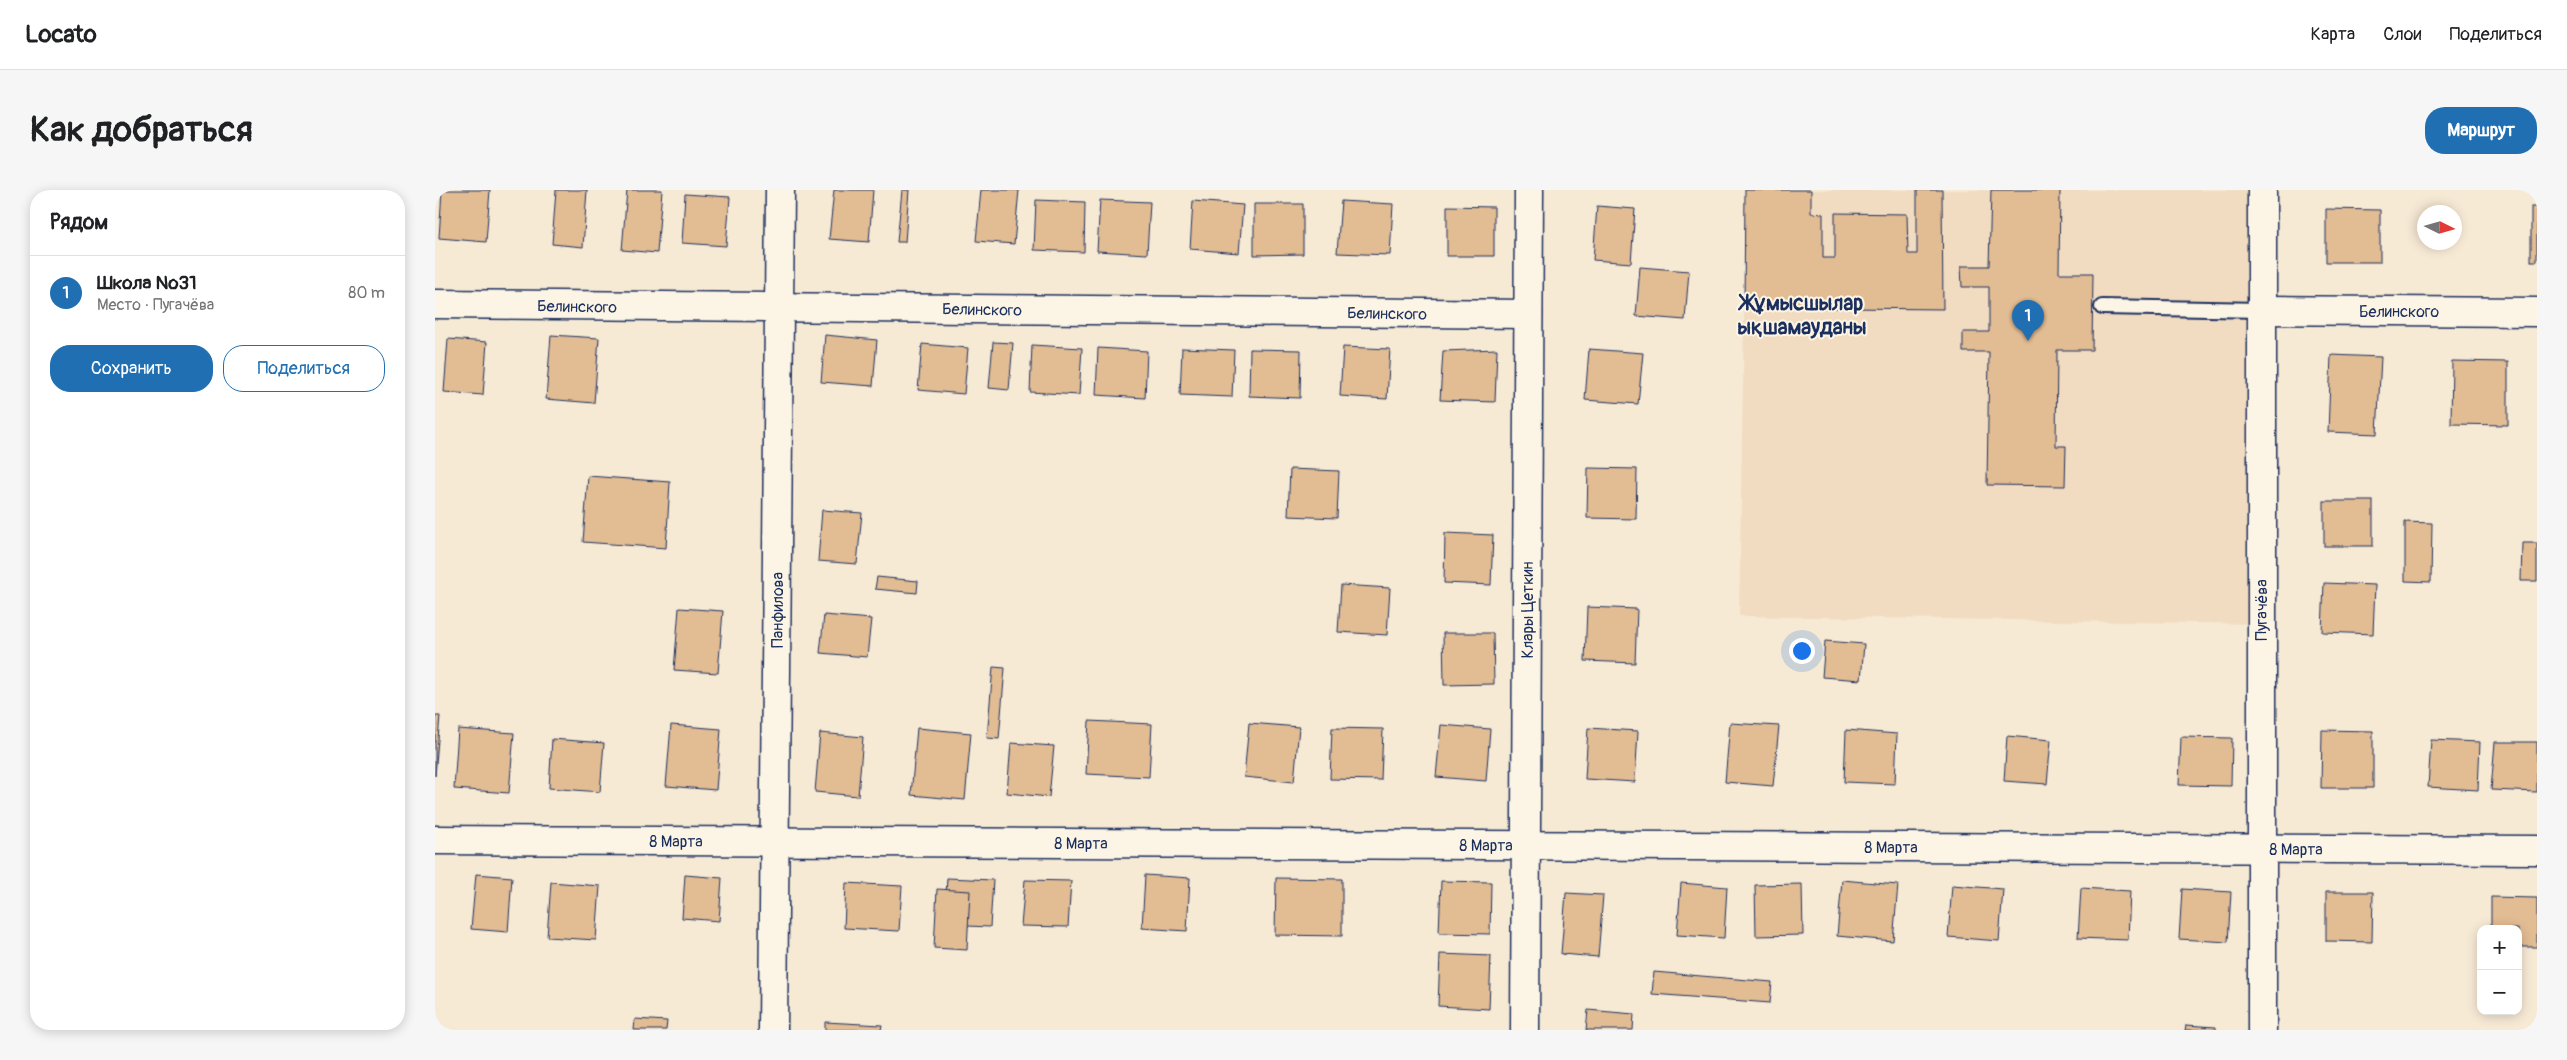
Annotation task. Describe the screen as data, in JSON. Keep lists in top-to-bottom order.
{
  "streets": {
    "street": [
      "Белинского",
      "Панфилова",
      "Клары Цеткин",
      "Пугачёва",
      "8 Марта"
    ]
  },
  "crossings": [
    ["Белинского", "Панфилова"],
    ["Белинского", "Клары Цеткин"],
    ["Белинского", "Пугачёва"],
    ["Панфилова", "8 Марта"],
    ["Клары Цеткин", "8 Марта"],
    ["Пугачёва", "8 Марта"]
  ],
  "districts": ["Жұмысшылар ықшамауданы"],
  "north": "right",
  "page": {
    "header": "Locato",
    "nav": ["Карта", "Слои", "Поделиться"],
    "buttons": [
      "Маршрут",
      ["Сохранить", "Поделиться"]
    ],
    "title": "Как добраться",
    "heading": "Рядом",
    "list": [
      {
        "mark": "1",
        "name": "Школа №31",
        "note": "Место · Пугачёва",
        "value": "80 m"
      }
    ],
    "pins": "1",
    "map_buttons": ["+", "−"]
  }
}
